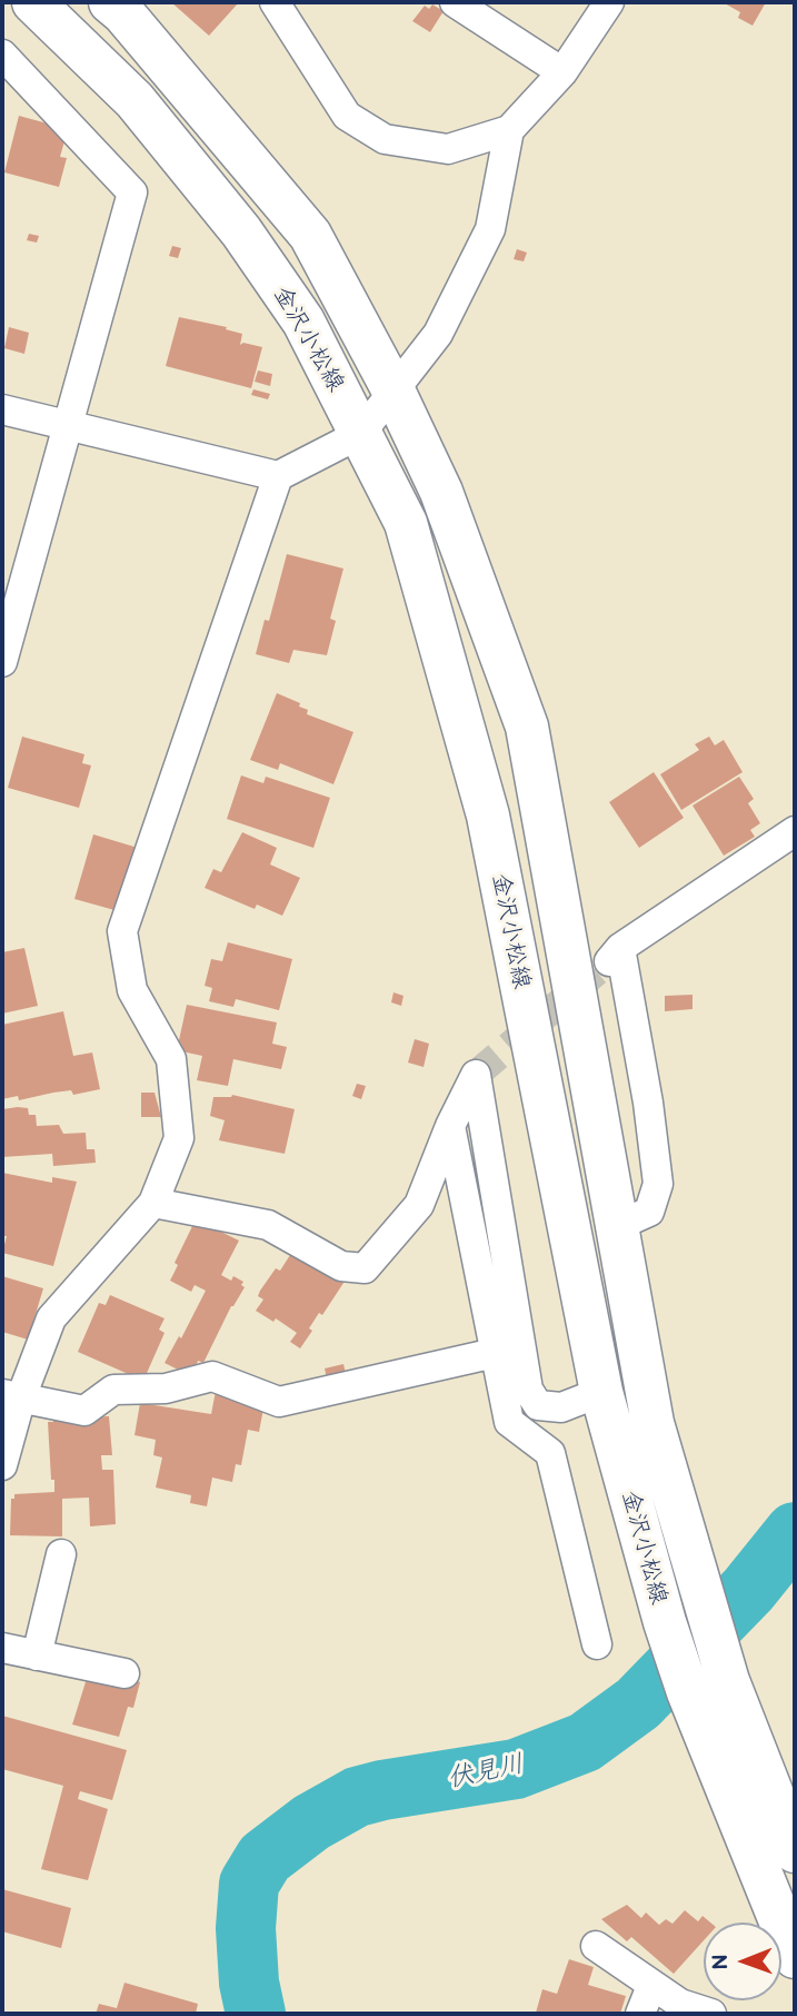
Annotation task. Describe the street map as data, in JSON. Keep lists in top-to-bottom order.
{
  "streets": {
    "main road": ["金沢小松線"]
  },
  "water": ["伏見川"],
  "north": "left"
}
